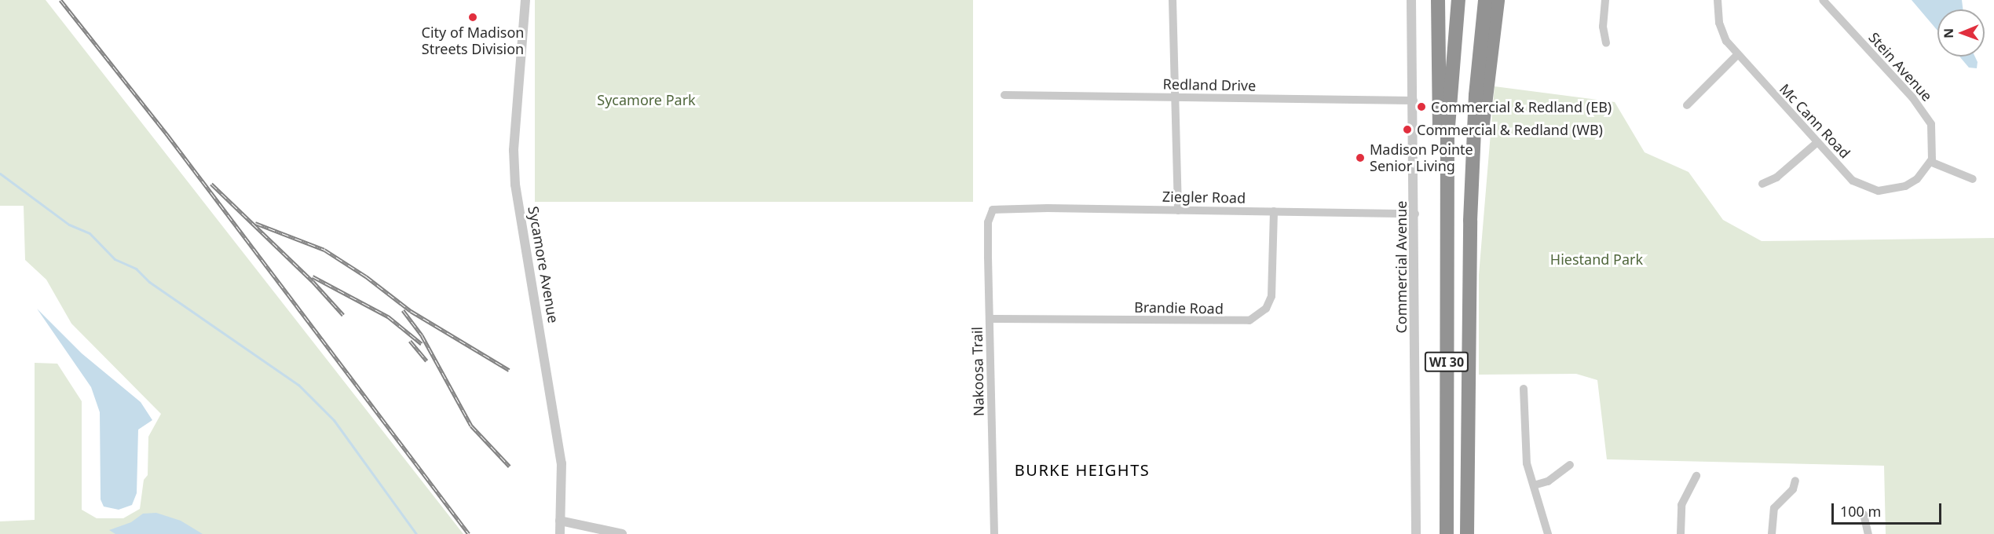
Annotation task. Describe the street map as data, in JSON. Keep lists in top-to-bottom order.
{
  "streets": {
    "highway": ["WI 30"],
    "street": [
      "Stein Avenue",
      "Redland Drive",
      "Mc Cann Road",
      "Ziegler Road",
      "Sycamore Avenue",
      "Commercial Avenue",
      "Brandie Road",
      "Nakoosa Trail"
    ]
  },
  "crossings": [
    ["Stein Avenue", "Mc Cann Road"],
    ["Redland Drive", "Commercial Avenue"],
    ["Ziegler Road", "Commercial Avenue"],
    ["Ziegler Road", "Brandie Road"],
    ["Ziegler Road", "Nakoosa Trail"],
    ["Brandie Road", "Nakoosa Trail"]
  ],
  "districts": ["BURKE HEIGHTS"],
  "parks": ["Sycamore Park", "Hiestand Park"],
  "places": [
    "City of Madison Streets Division",
    "Commercial & Redland (EB)",
    "Commercial & Redland (WB)",
    "Madison Pointe Senior Living"
  ],
  "scale_bar": "100 m",
  "north": "left"
}
